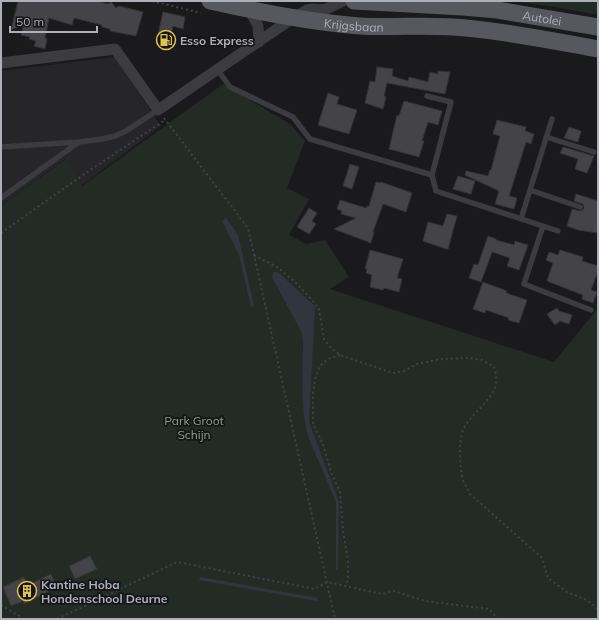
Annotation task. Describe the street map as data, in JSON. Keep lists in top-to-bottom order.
{
  "streets": {
    "main road": ["Autolei", "Krijgsbaan"]
  },
  "crossings": [
    ["Autolei", "Krijgsbaan"]
  ],
  "parks": ["Park Groot Schijn"],
  "places": {
    "fuel station": ["Esso Express"],
    "building": ["Kantine Hoba Hondenschool Deurne"]
  },
  "scale_bar": "50 m"
}
